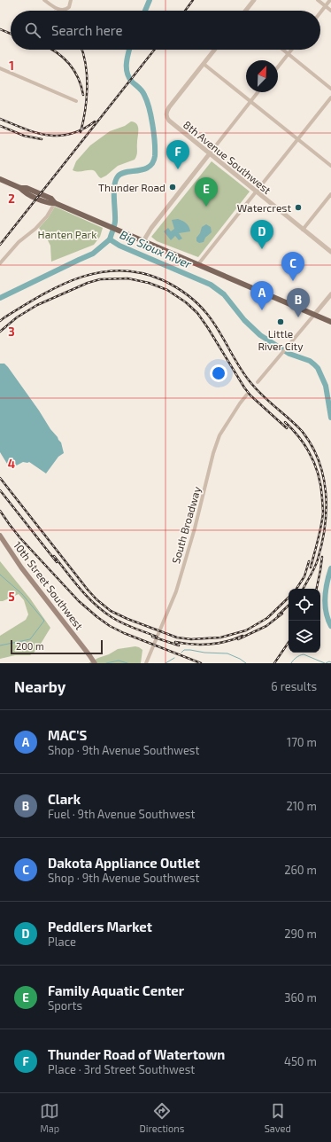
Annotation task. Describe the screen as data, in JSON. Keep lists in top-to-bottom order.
{
  "streets": {
    "main road": ["10th Street Southwest"],
    "street": ["8th Avenue Southwest", "South Broadway"]
  },
  "water": ["Big Sioux River"],
  "parks": ["Hanten Park"],
  "places": ["Thunder Road", "Watercrest", "Little River City"],
  "scale_bar": "200 m",
  "north": "top right",
  "page": {
    "search": "Search here",
    "pins": [
      "F",
      "E",
      "D",
      "C",
      "A",
      "B"
    ],
    "scale": "200 m",
    "heading": ["Nearby", "6 results"],
    "list": [
      {
        "mark": "A",
        "name": "MAC'S",
        "note": "Shop · 9th Avenue Southwest",
        "value": "170 m"
      },
      {
        "mark": "B",
        "name": "Clark",
        "note": "Fuel · 9th Avenue Southwest",
        "value": "210 m"
      },
      {
        "mark": "C",
        "name": "Dakota Appliance Outlet",
        "note": "Shop · 9th Avenue Southwest",
        "value": "260 m"
      },
      {
        "mark": "D",
        "name": "Peddlers Market",
        "note": "Place",
        "value": "290 m"
      },
      {
        "mark": "E",
        "name": "Family Aquatic Center",
        "note": "Sports",
        "value": "360 m"
      },
      {
        "mark": "F",
        "name": "Thunder Road of Watertown",
        "note": "Place · 3rd Street Southwest",
        "value": "450 m"
      }
    ],
    "nav": ["Map", "Directions", "Saved"]
  },
  "grid": {
    "rows": [
      "1",
      "2",
      "3",
      "4",
      "5"
    ]
  }
}
